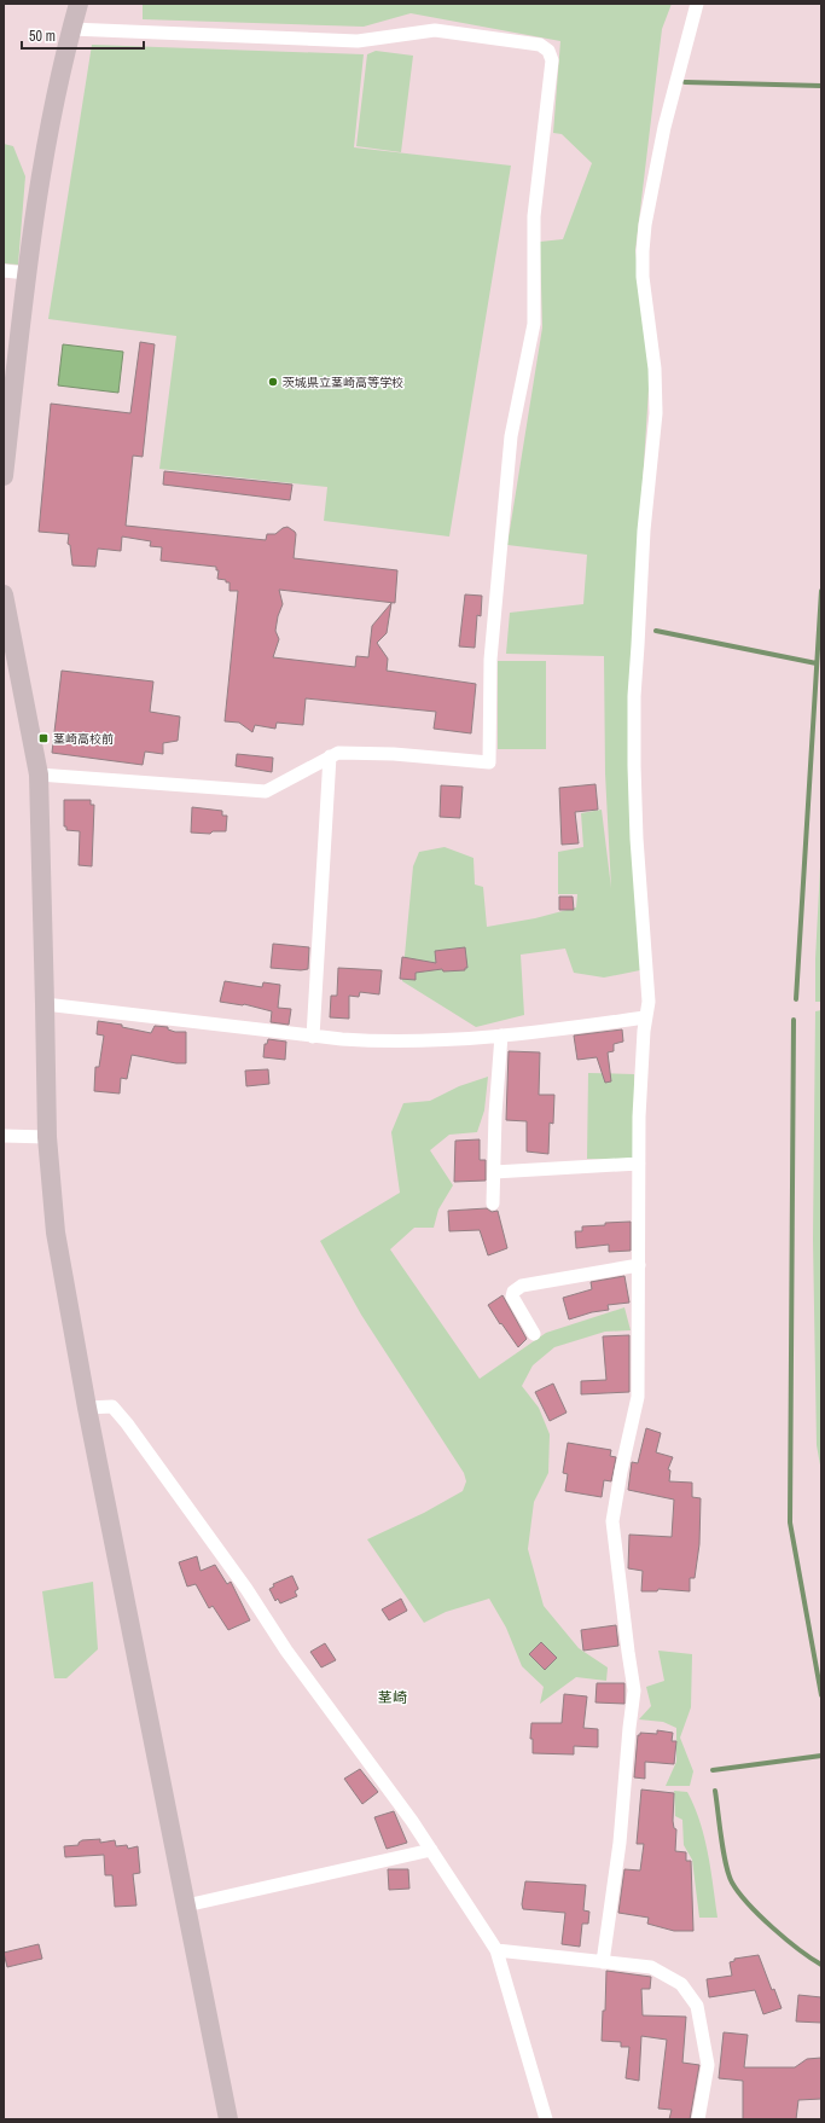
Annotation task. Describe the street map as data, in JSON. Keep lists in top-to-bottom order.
{
  "districts": ["茎崎"],
  "places": {
    "other": ["茨城県立茎崎高等学校"],
    "transit": ["茎崎高校前"]
  },
  "scale_bar": "50 m"
}
